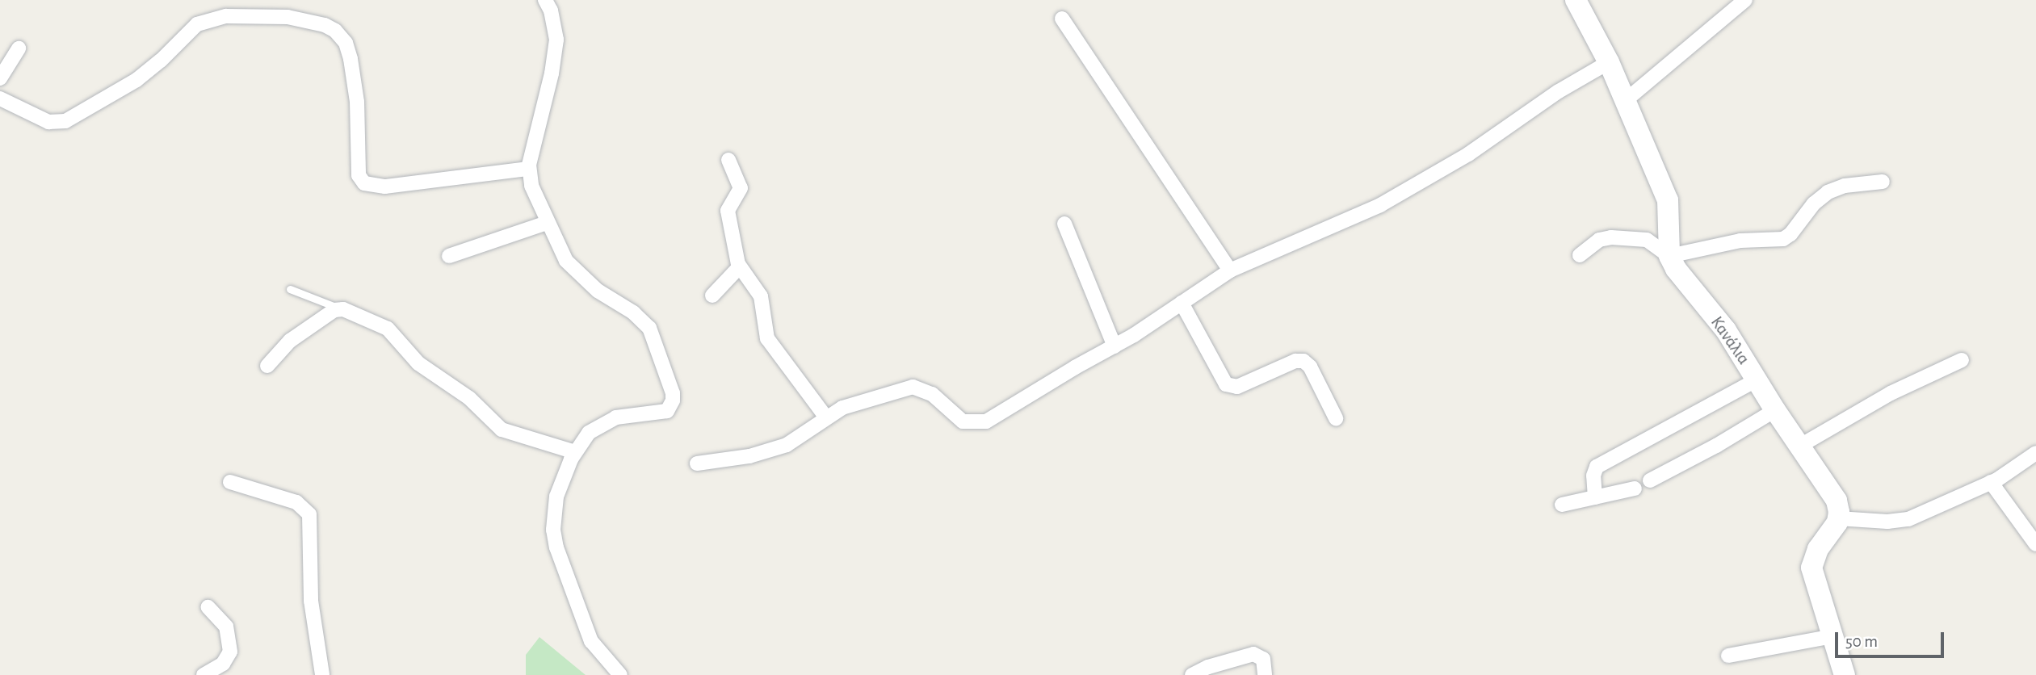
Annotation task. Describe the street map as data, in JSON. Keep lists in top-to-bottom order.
{
  "streets": {
    "main road": ["Κανάλια"]
  },
  "scale_bar": "50 m"
}
